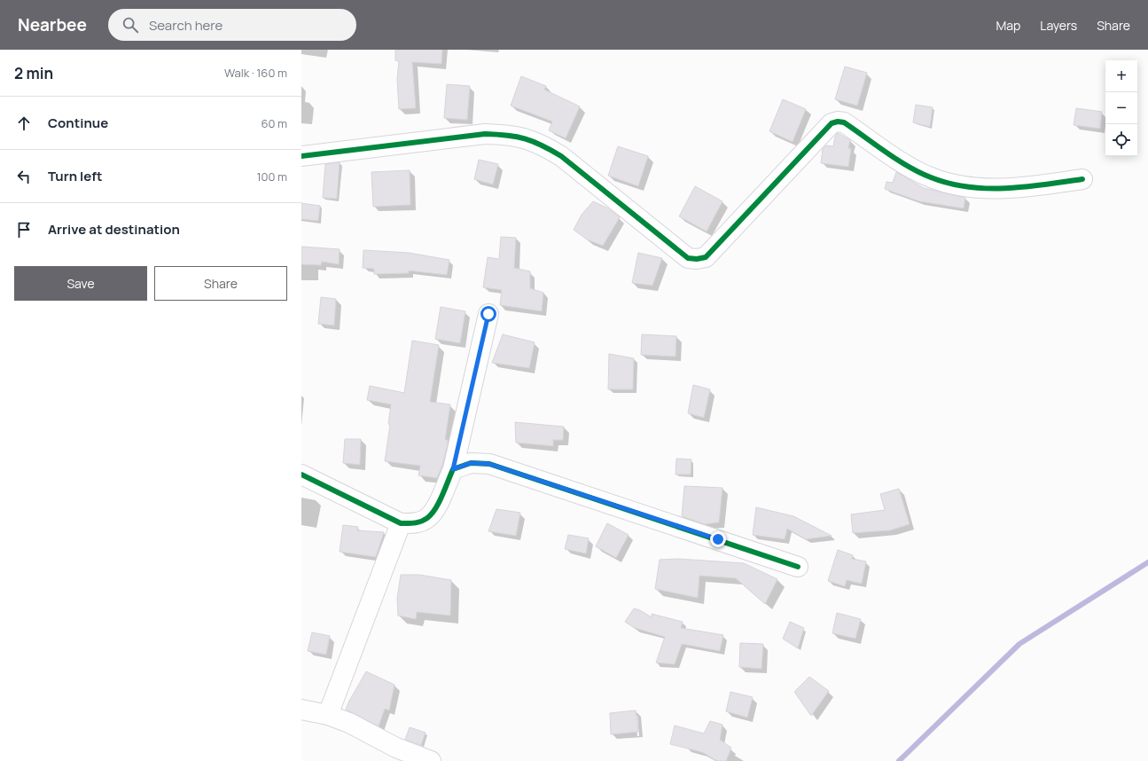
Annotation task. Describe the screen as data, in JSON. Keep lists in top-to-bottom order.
{
  "page": {
    "header": "Nearbee",
    "search": "Search here",
    "nav": ["Map", "Layers", "Share"],
    "heading": ["2 min", "Walk · 160 m"],
    "map_buttons": ["+", "−"],
    "list": [
      ["Continue", "60 m"],
      ["Turn left", "100 m"],
      "Arrive at destination"
    ],
    "buttons": ["Save", "Share"]
  }
}
